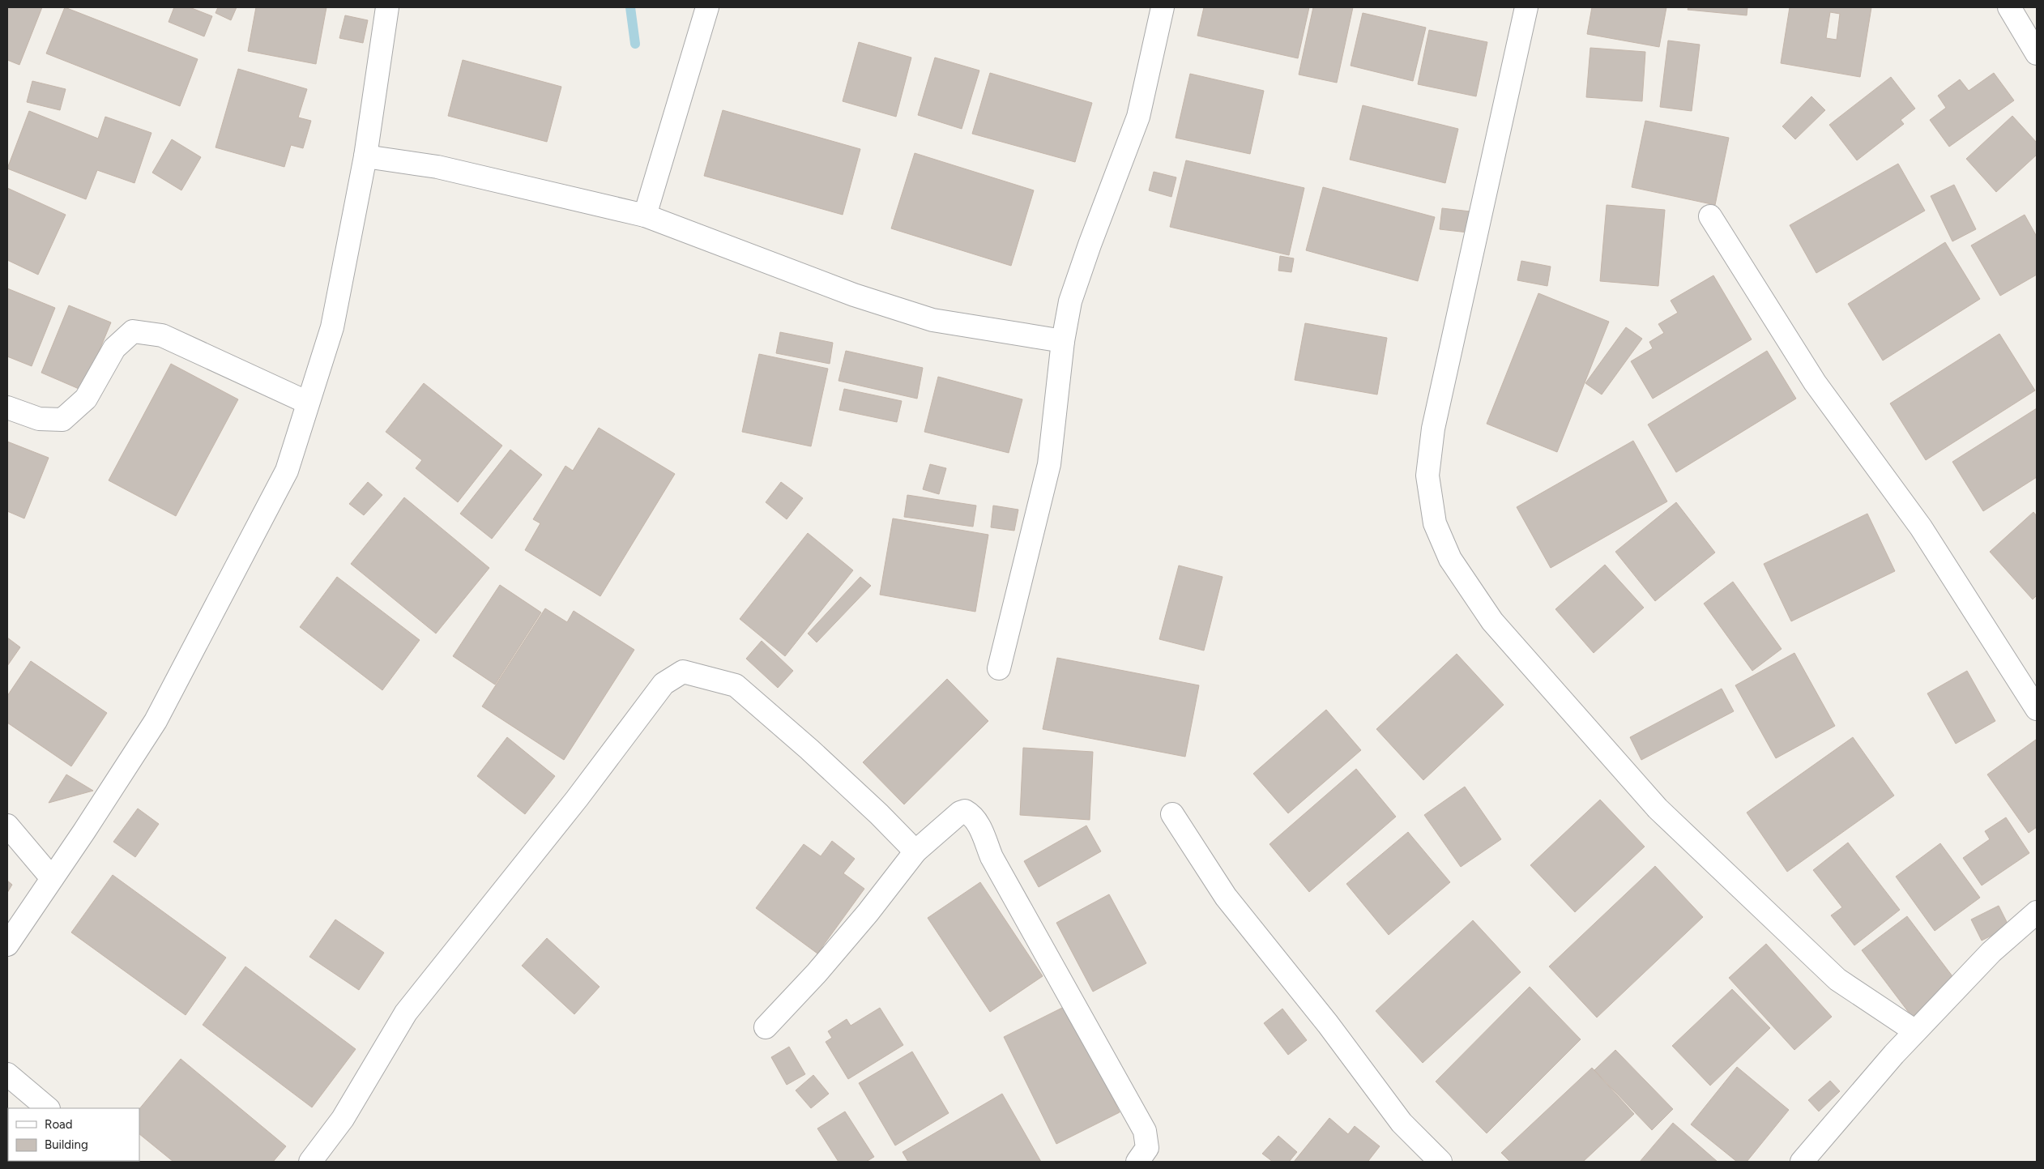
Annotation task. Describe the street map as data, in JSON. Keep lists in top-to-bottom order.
{
  "legend": ["Road", "Building"]
}
